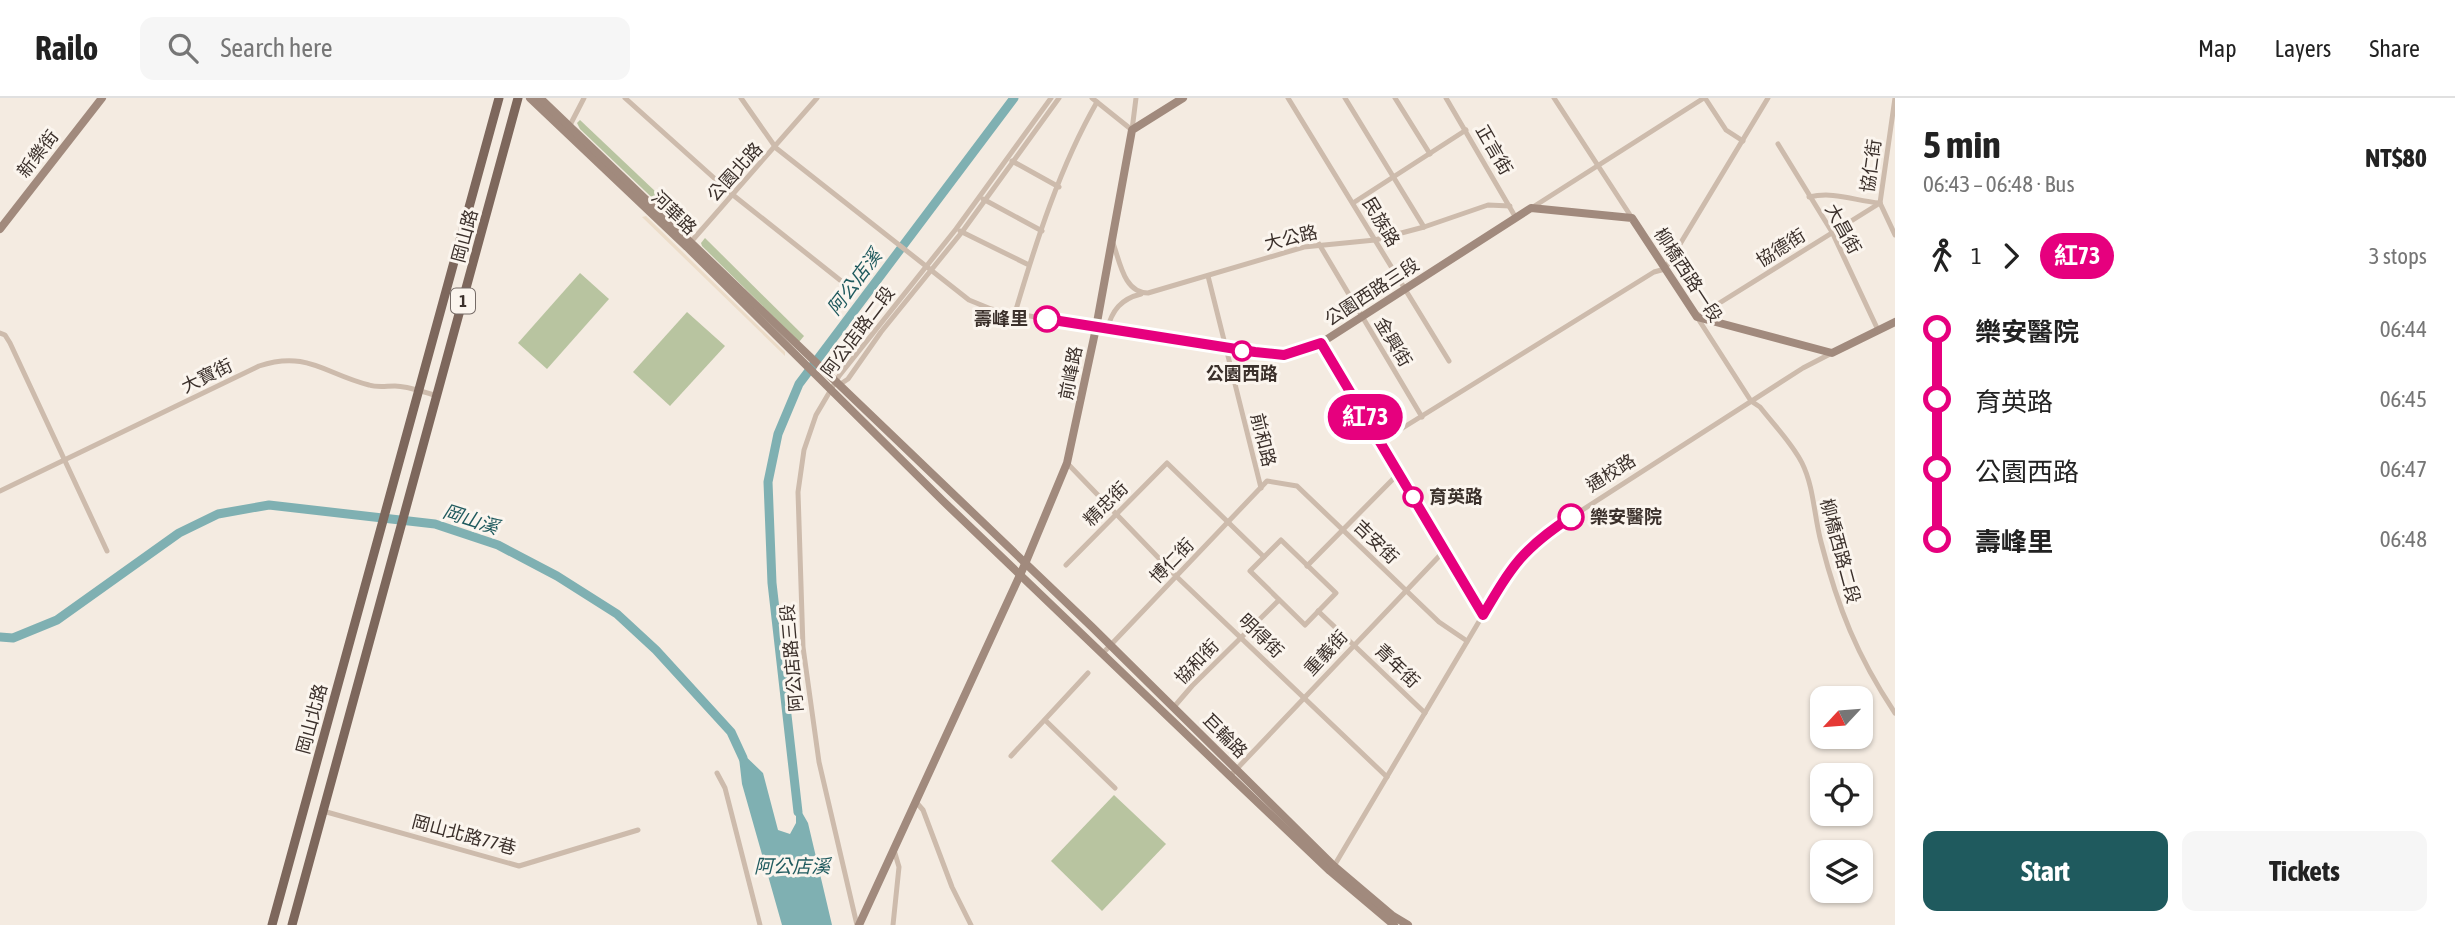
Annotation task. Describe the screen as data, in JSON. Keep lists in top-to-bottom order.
{
  "streets": {
    "main road": ["岡山路", "1", "岡山北路"],
    "street": [
      "正言街",
      "新樂街",
      "協仁街",
      "公園北路",
      "河華路",
      "民族路",
      "大昌街",
      "大公路",
      "協德街",
      "柳橋西路一段",
      "公園西路三段",
      "阿公店路二段",
      "金興街",
      "前峰路",
      "大寶街",
      "前和路",
      "通校路",
      "精忠街",
      "吉安街",
      "柳橋西路二段",
      "博仁街",
      "明得街",
      "重義街",
      "阿公店路三段",
      "協和街",
      "青年街",
      "巨輪路",
      "岡山北路77巷"
    ]
  },
  "crossings": [
    ["正言街", "大公路"],
    ["正言街", "公園西路三段"],
    ["協仁街", "協德街"],
    ["公園北路", "河華路"],
    ["河華路", "阿公店路二段"],
    ["河華路", "阿公店路三段"],
    ["民族路", "大公路"],
    ["民族路", "公園西路三段"],
    ["大昌街", "協德街"],
    ["大昌街", "通校路"],
    ["岡山路", "大寶街"],
    ["岡山路", "岡山北路"],
    ["大公路", "公園西路三段"],
    ["大公路", "金興街"],
    ["大公路", "前和路"],
    ["協德街", "柳橋西路一段"],
    ["柳橋西路一段", "公園西路三段"],
    ["柳橋西路一段", "通校路"],
    ["柳橋西路一段", "柳橋西路二段"],
    ["公園西路三段", "金興街"],
    ["公園西路三段", "前峰路"],
    ["公園西路三段", "前和路"],
    ["阿公店路二段", "阿公店路三段"],
    ["前峰路", "明得街"],
    ["前峰路", "巨輪路"],
    ["前和路", "吉安街"],
    ["前和路", "博仁街"],
    ["通校路", "吉安街"],
    ["通校路", "柳橋西路二段"],
    ["通校路", "明得街"],
    ["通校路", "青年街"],
    ["通校路", "巨輪路"],
    ["精忠街", "博仁街"],
    ["精忠街", "明得街"],
    ["吉安街", "博仁街"],
    ["吉安街", "重義街"],
    ["博仁街", "明得街"],
    ["博仁街", "巨輪路"],
    ["明得街", "重義街"],
    ["明得街", "協和街"],
    ["重義街", "青年街"],
    ["重義街", "巨輪路"],
    ["協和街", "巨輪路"],
    ["岡山北路", "岡山北路77巷"]
  ],
  "water": ["阿公店溪", "岡山溪"],
  "places": [
    "壽峰里",
    "公園西路",
    "育英路",
    "樂安醫院"
  ],
  "lines": ["bus line 紅73"],
  "north": "bottom left",
  "page": {
    "header": "Railo",
    "search": "Search here",
    "nav": ["Map", "Layers", "Share"],
    "on_map": "紅73",
    "heading": ["5 min", "06:43 – 06:48 · Bus", "NT$80"],
    "legs": ["1", "紅73", "3 stops"],
    "list": [
      {
        "name": "樂安醫院",
        "value": "06:44"
      },
      {
        "name": "育英路",
        "value": "06:45"
      },
      {
        "name": "公園西路",
        "value": "06:47"
      },
      {
        "name": "壽峰里",
        "value": "06:48"
      }
    ],
    "buttons": ["Start", "Tickets"]
  }
}
